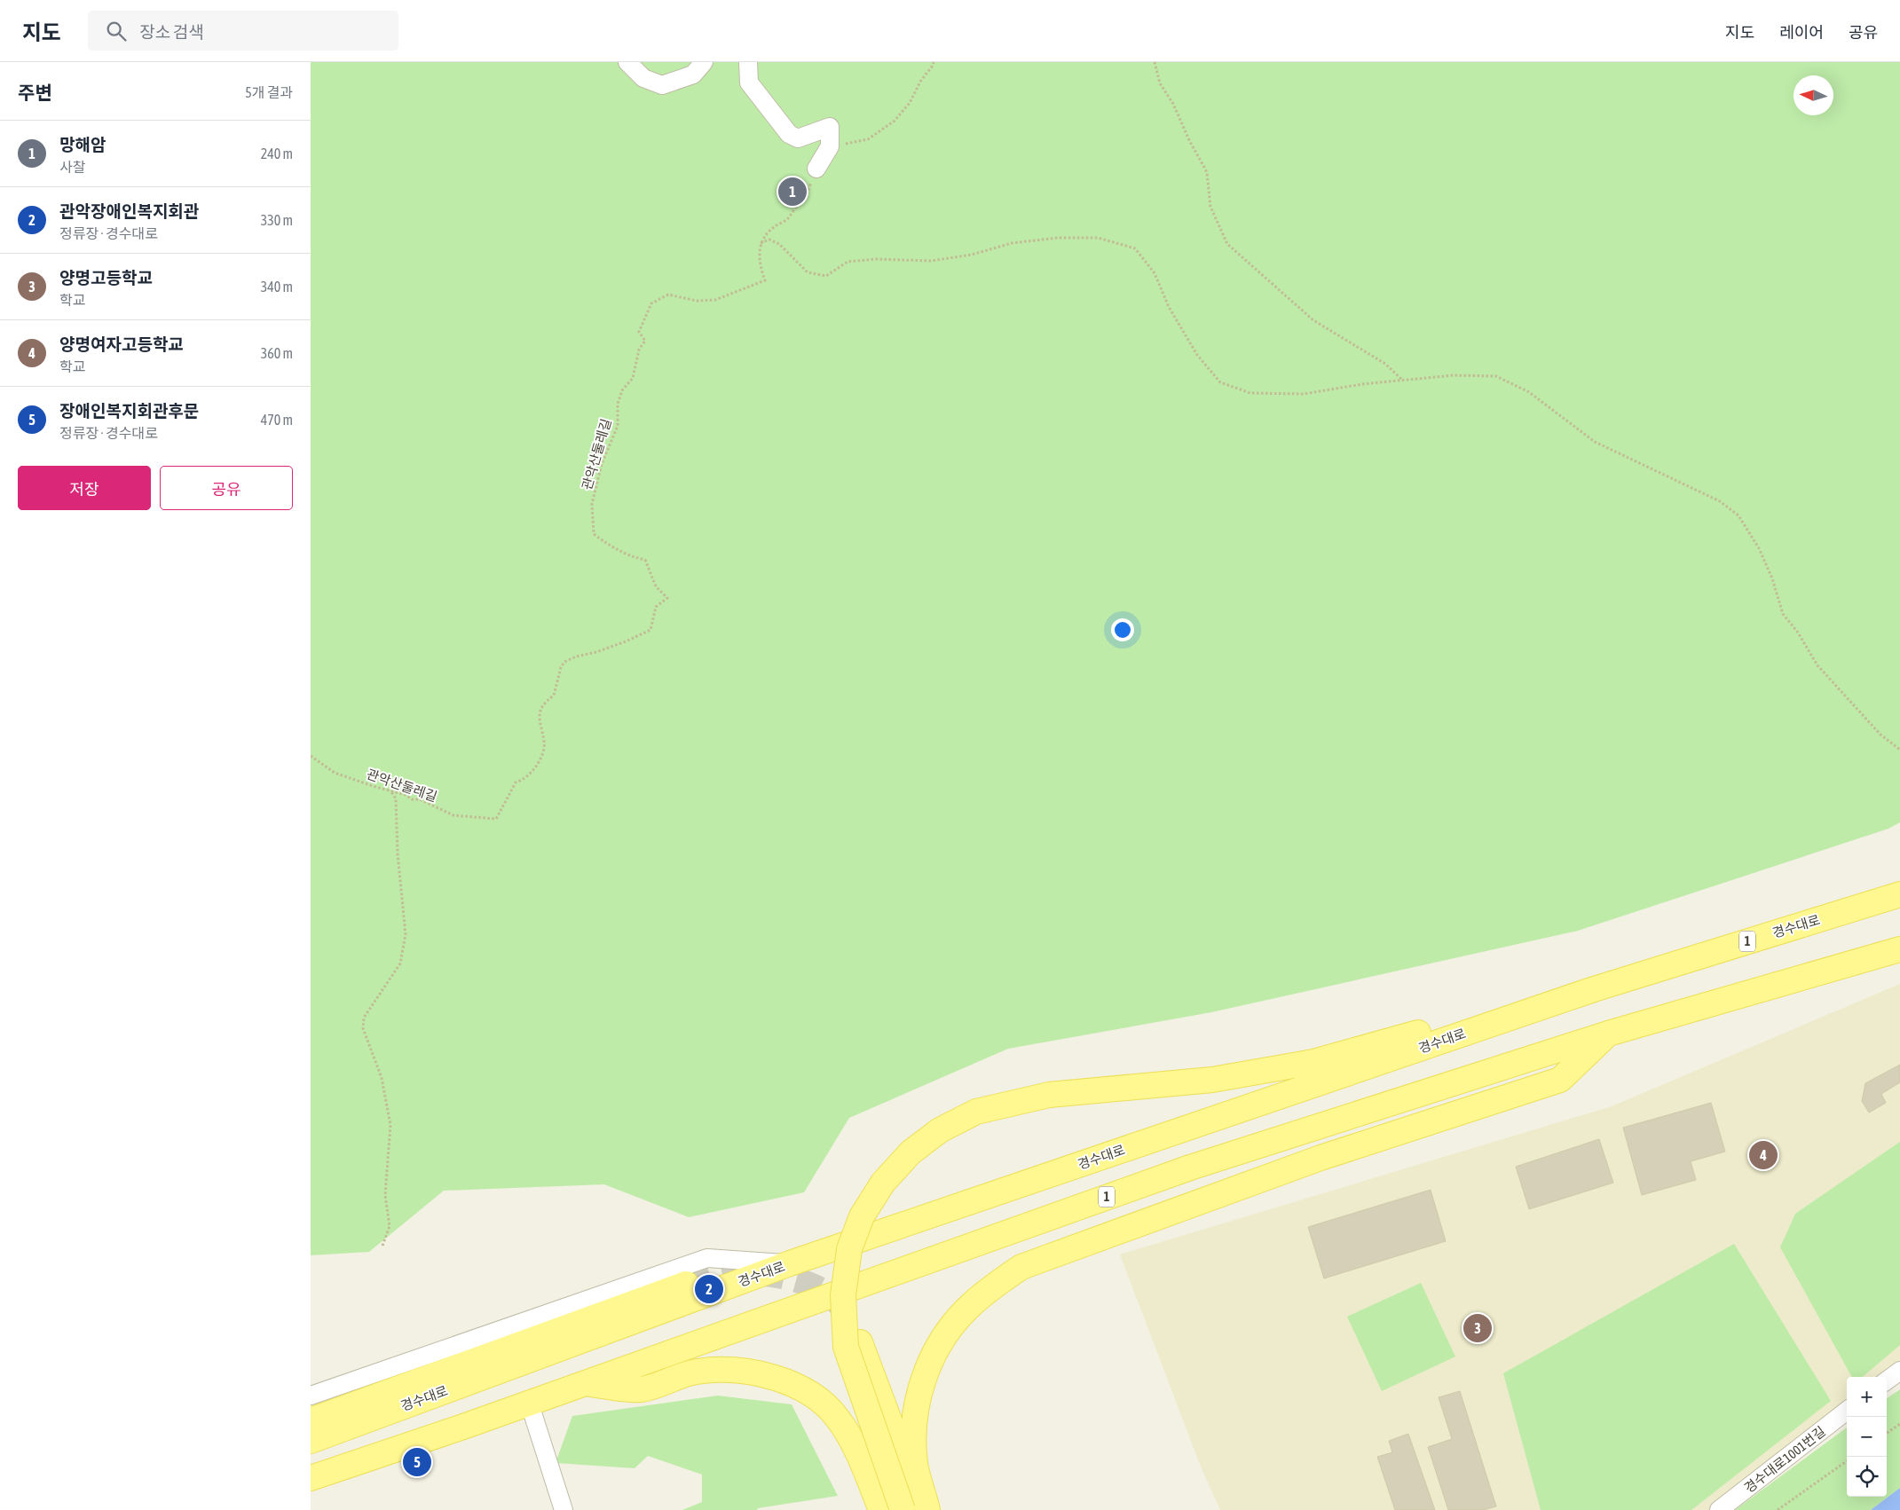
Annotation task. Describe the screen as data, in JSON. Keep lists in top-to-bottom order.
{
  "streets": {
    "main road": ["경수대로", "1"],
    "street": ["경수대로1001번길"],
    "path": ["관악산둘레길"]
  },
  "north": "left",
  "page": {
    "header": "지도",
    "search": "장소 검색",
    "nav": ["지도", "레이어", "공유"],
    "heading": ["주변", "5개 결과"],
    "list": [
      {
        "mark": "1",
        "name": "망해암",
        "note": "사찰",
        "value": "240 m"
      },
      {
        "mark": "2",
        "name": "관악장애인복지회관",
        "note": "정류장 · 경수대로",
        "value": "330 m"
      },
      {
        "mark": "3",
        "name": "양명고등학교",
        "note": "학교",
        "value": "340 m"
      },
      {
        "mark": "4",
        "name": "양명여자고등학교",
        "note": "학교",
        "value": "360 m"
      },
      {
        "mark": "5",
        "name": "장애인복지회관후문",
        "note": "정류장 · 경수대로",
        "value": "470 m"
      }
    ],
    "pins": [
      "1",
      "4",
      "2",
      "3",
      "5"
    ],
    "buttons": ["저장", "공유"],
    "map_buttons": ["+", "−"]
  }
}
